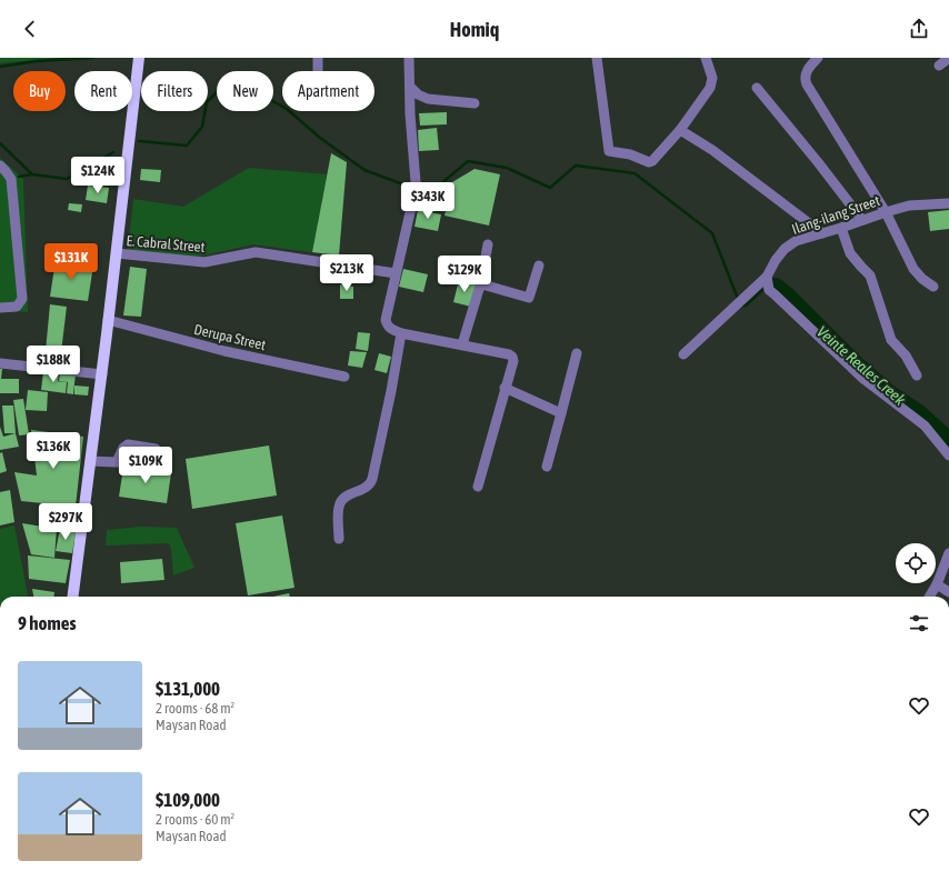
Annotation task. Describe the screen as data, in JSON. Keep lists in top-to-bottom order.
{
  "streets": {
    "street": ["Ilang-ilang Street", "E. Cabral Street", "Derupa Street"]
  },
  "water": ["Veinte Reales Creek"],
  "page": {
    "header": "Homiq",
    "chip": [
      "Buy",
      "Rent",
      "Filters",
      "New",
      "Apartment"
    ],
    "price": [
      "$124K",
      "$343K",
      "$131K",
      "$213K",
      "$129K",
      "$188K",
      "$136K",
      "$109K",
      "$297K"
    ],
    "heading": "9 homes",
    "list": [
      {
        "name": "$131,000",
        "note": "2 rooms · 68 m² · Maysan Road"
      },
      {
        "name": "$109,000",
        "note": "2 rooms · 60 m² · Maysan Road"
      }
    ]
  }
}
